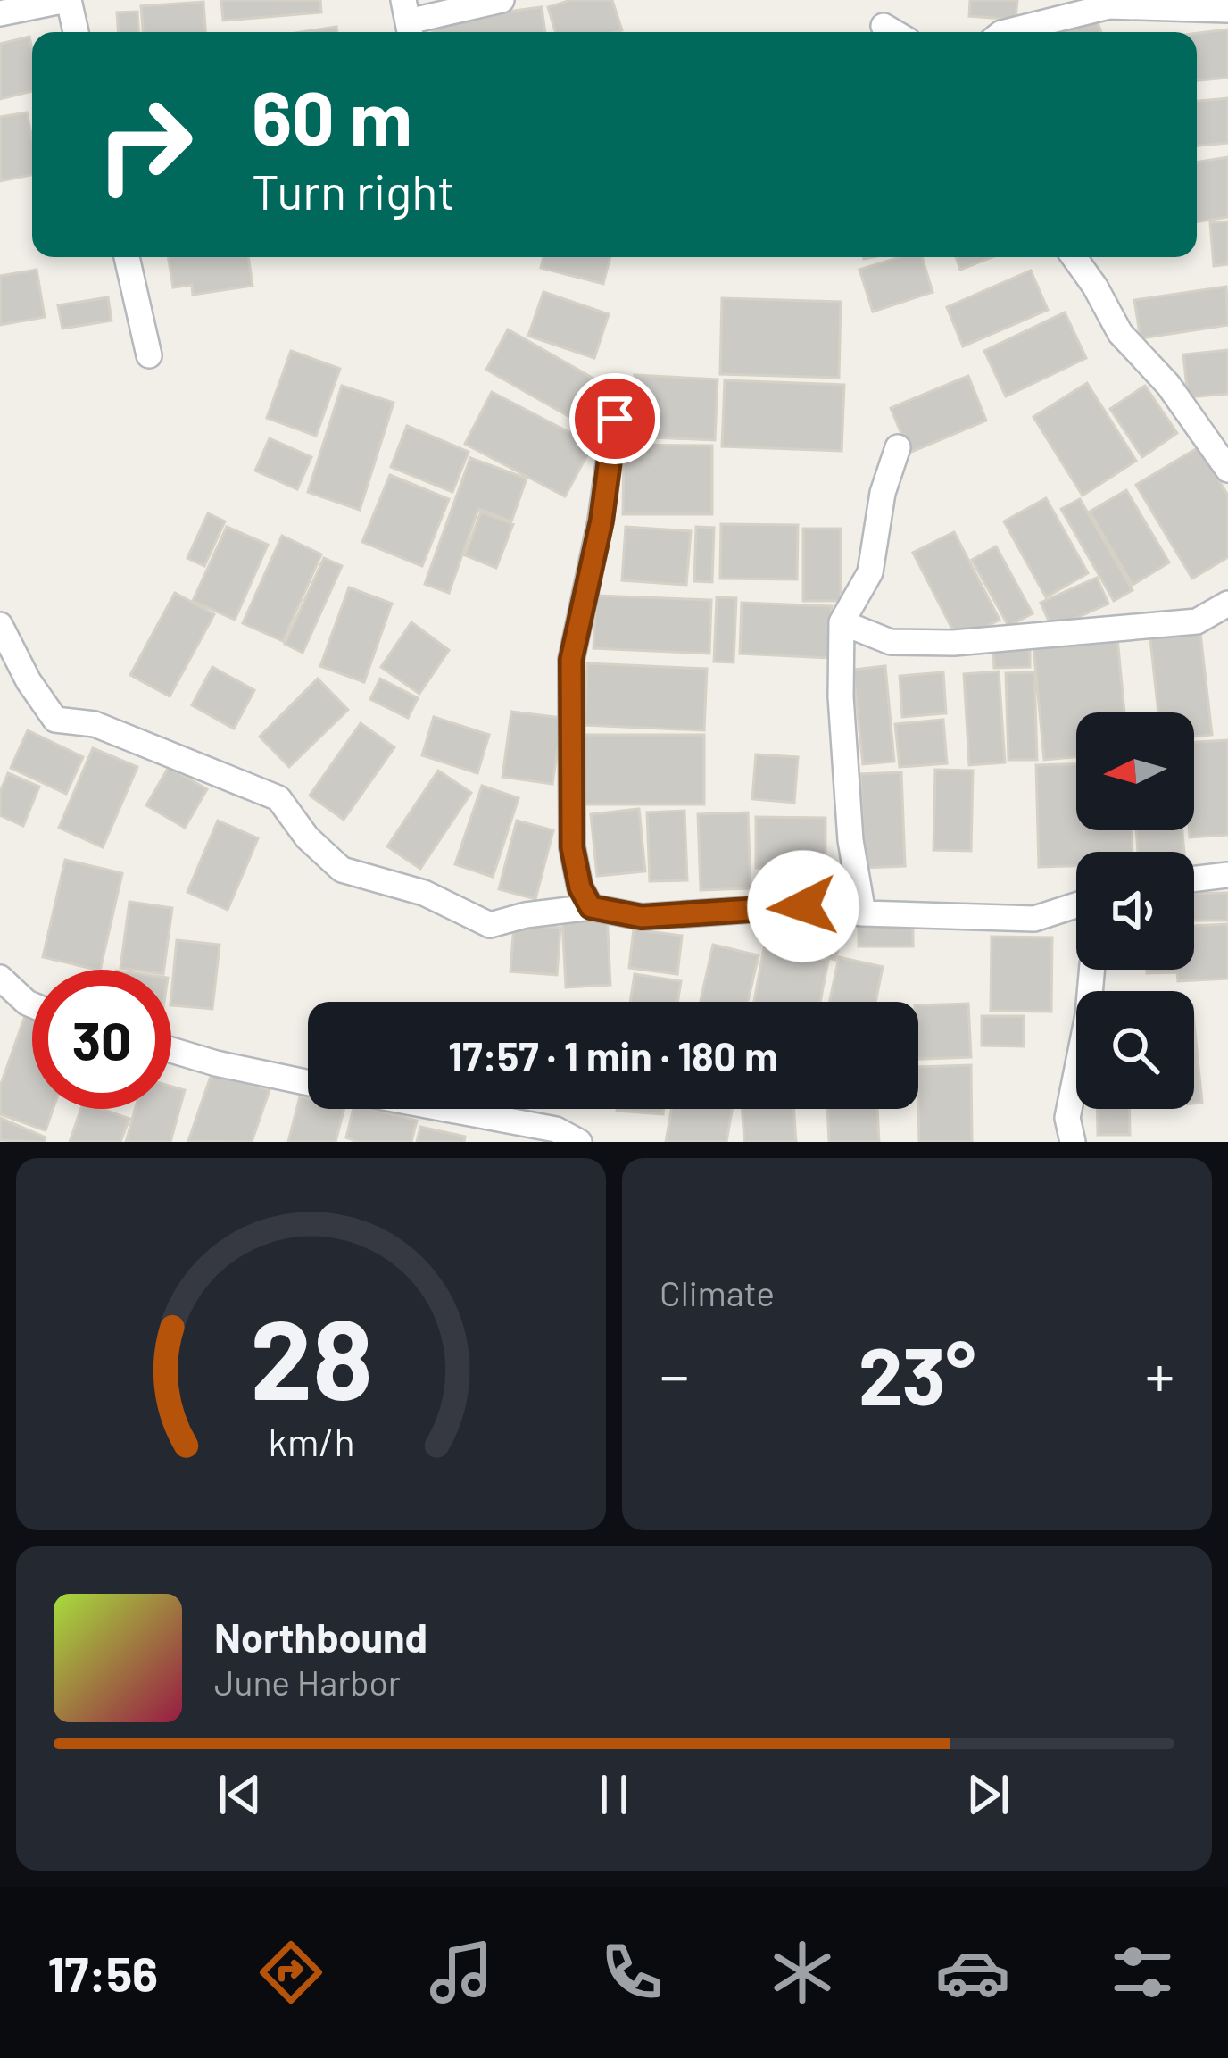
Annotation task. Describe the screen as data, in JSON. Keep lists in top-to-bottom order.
{
  "north": "left",
  "page": {
    "turn": ["60 m", "Turn right"],
    "limit": "30",
    "trip": "17:57 · 1 min · 180 m",
    "tile": "Climate",
    "heat": ["−", "23°", "+"],
    "song": ["Northbound", "June Harbor"],
    "tabs": "17:56",
    "gauge": ["28", "km/h"]
  }
}
